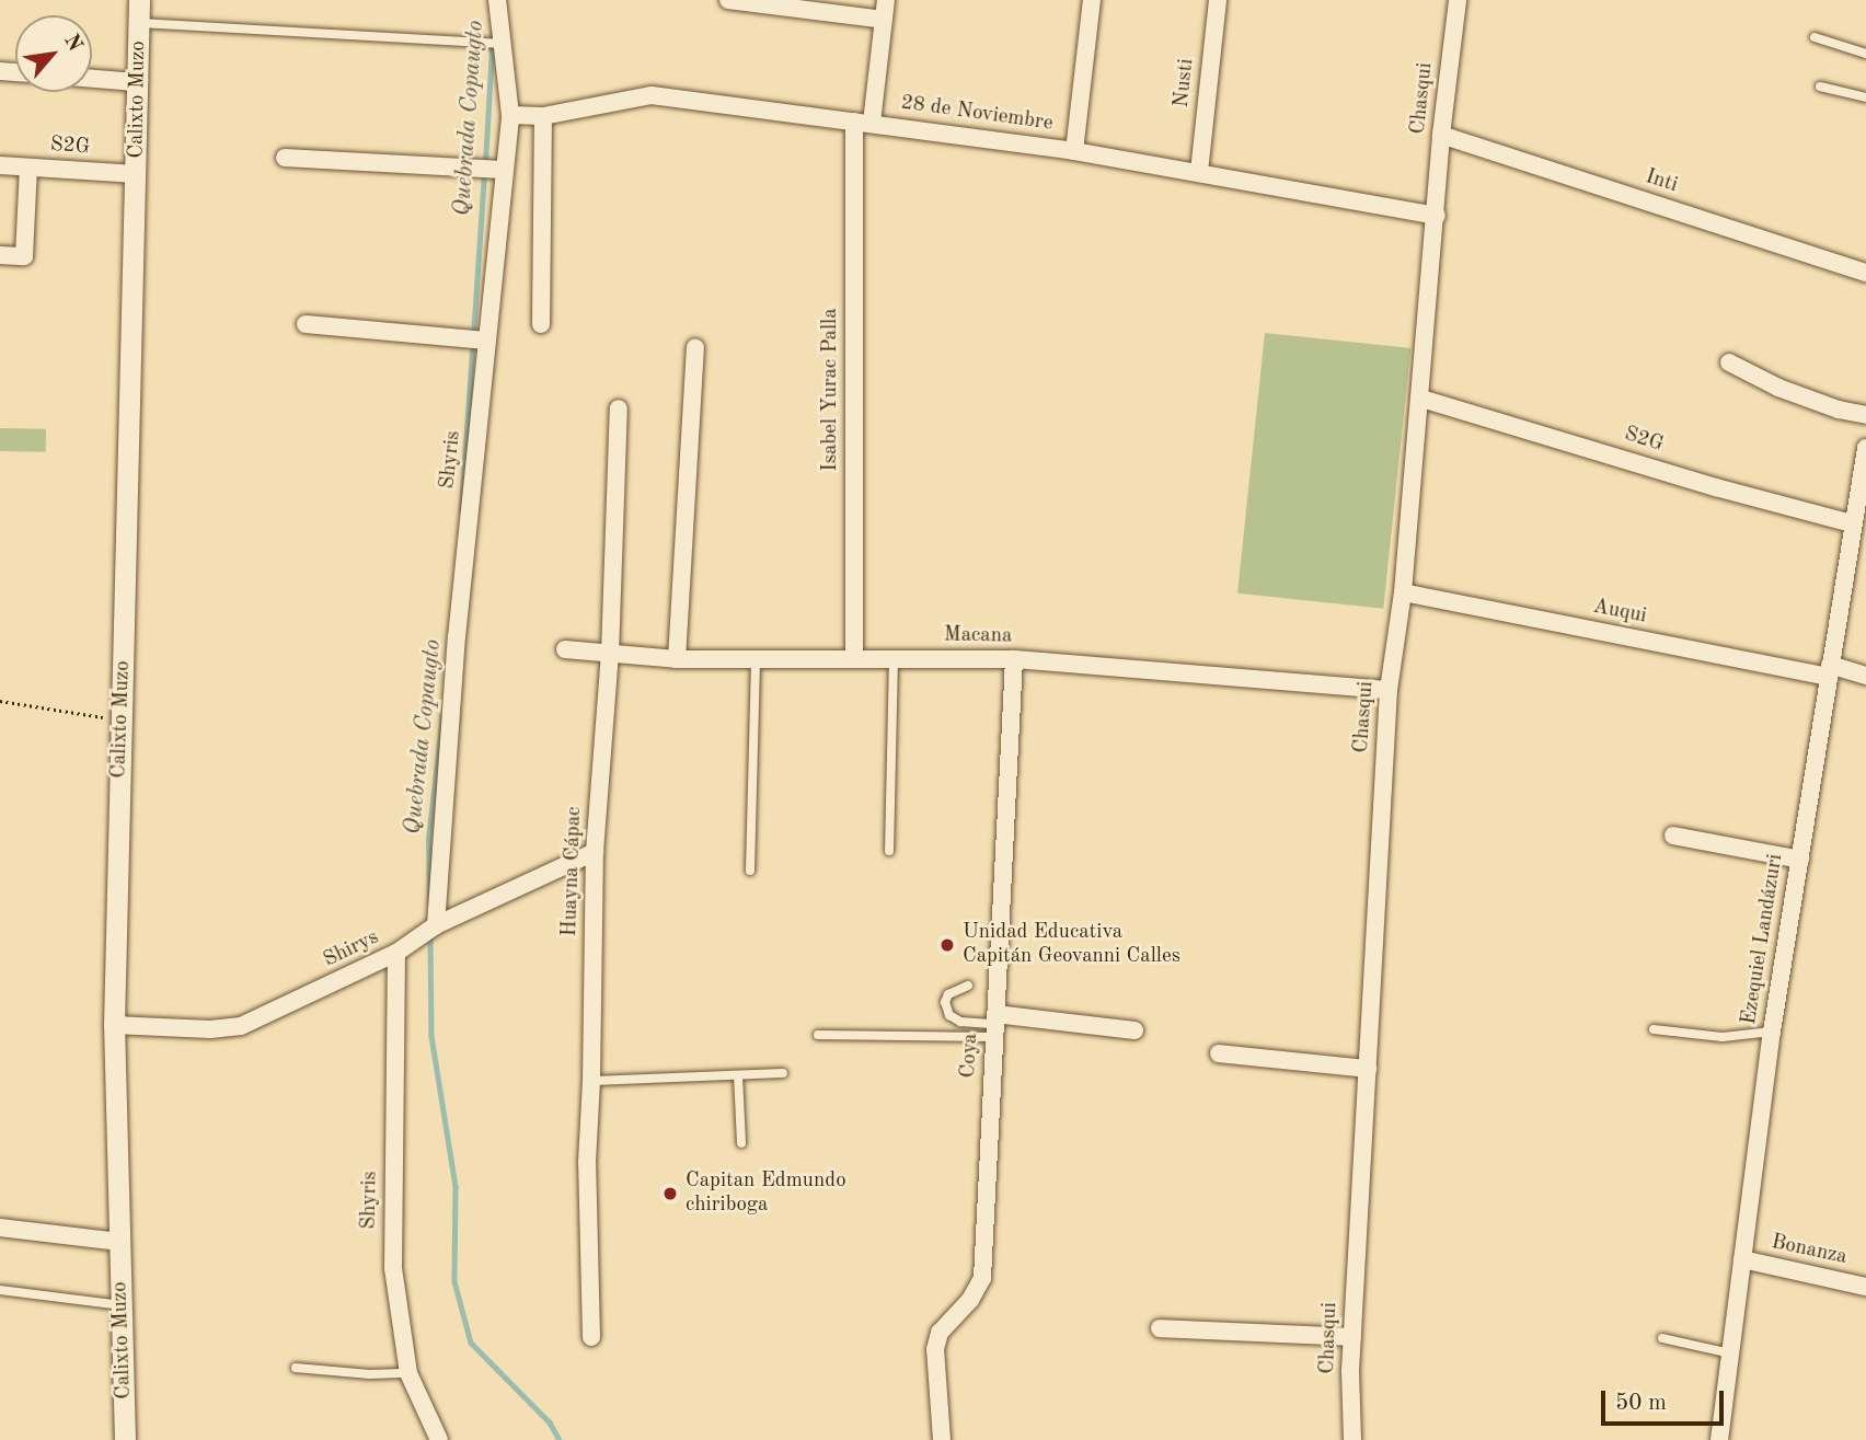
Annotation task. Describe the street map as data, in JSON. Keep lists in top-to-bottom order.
{
  "streets": {
    "street": [
      "Nusti",
      "Chasqui",
      "Calixto Muzo",
      "28 de Noviembre",
      "S2G",
      "Inti",
      "Isabel Yurac Palla",
      "Shyris",
      "Auqui",
      "Macana",
      "Huayna Cápac",
      "Ezequiel Landázuri",
      "Shirys",
      "Coya",
      "Bonanza"
    ]
  },
  "crossings": [
    ["Nusti", "28 de Noviembre"],
    ["Chasqui", "28 de Noviembre"],
    ["Chasqui", "S2G"],
    ["Chasqui", "Inti"],
    ["Chasqui", "Auqui"],
    ["Chasqui", "Macana"],
    ["Calixto Muzo", "S2G"],
    ["Calixto Muzo", "Shirys"],
    ["28 de Noviembre", "Isabel Yurac Palla"],
    ["28 de Noviembre", "Shyris"],
    ["S2G", "Ezequiel Landázuri"],
    ["Isabel Yurac Palla", "Macana"],
    ["Shyris", "Shirys"],
    ["Auqui", "Ezequiel Landázuri"],
    ["Macana", "Huayna Cápac"],
    ["Macana", "Coya"],
    ["Huayna Cápac", "Shirys"],
    ["Ezequiel Landázuri", "Bonanza"]
  ],
  "water": ["Quebrada Copaugto"],
  "places": ["Unidad Educativa Capitán Geovanni Calles", "Capitan Edmundo chiriboga"],
  "scale_bar": "50 m",
  "north": "top right"
}
